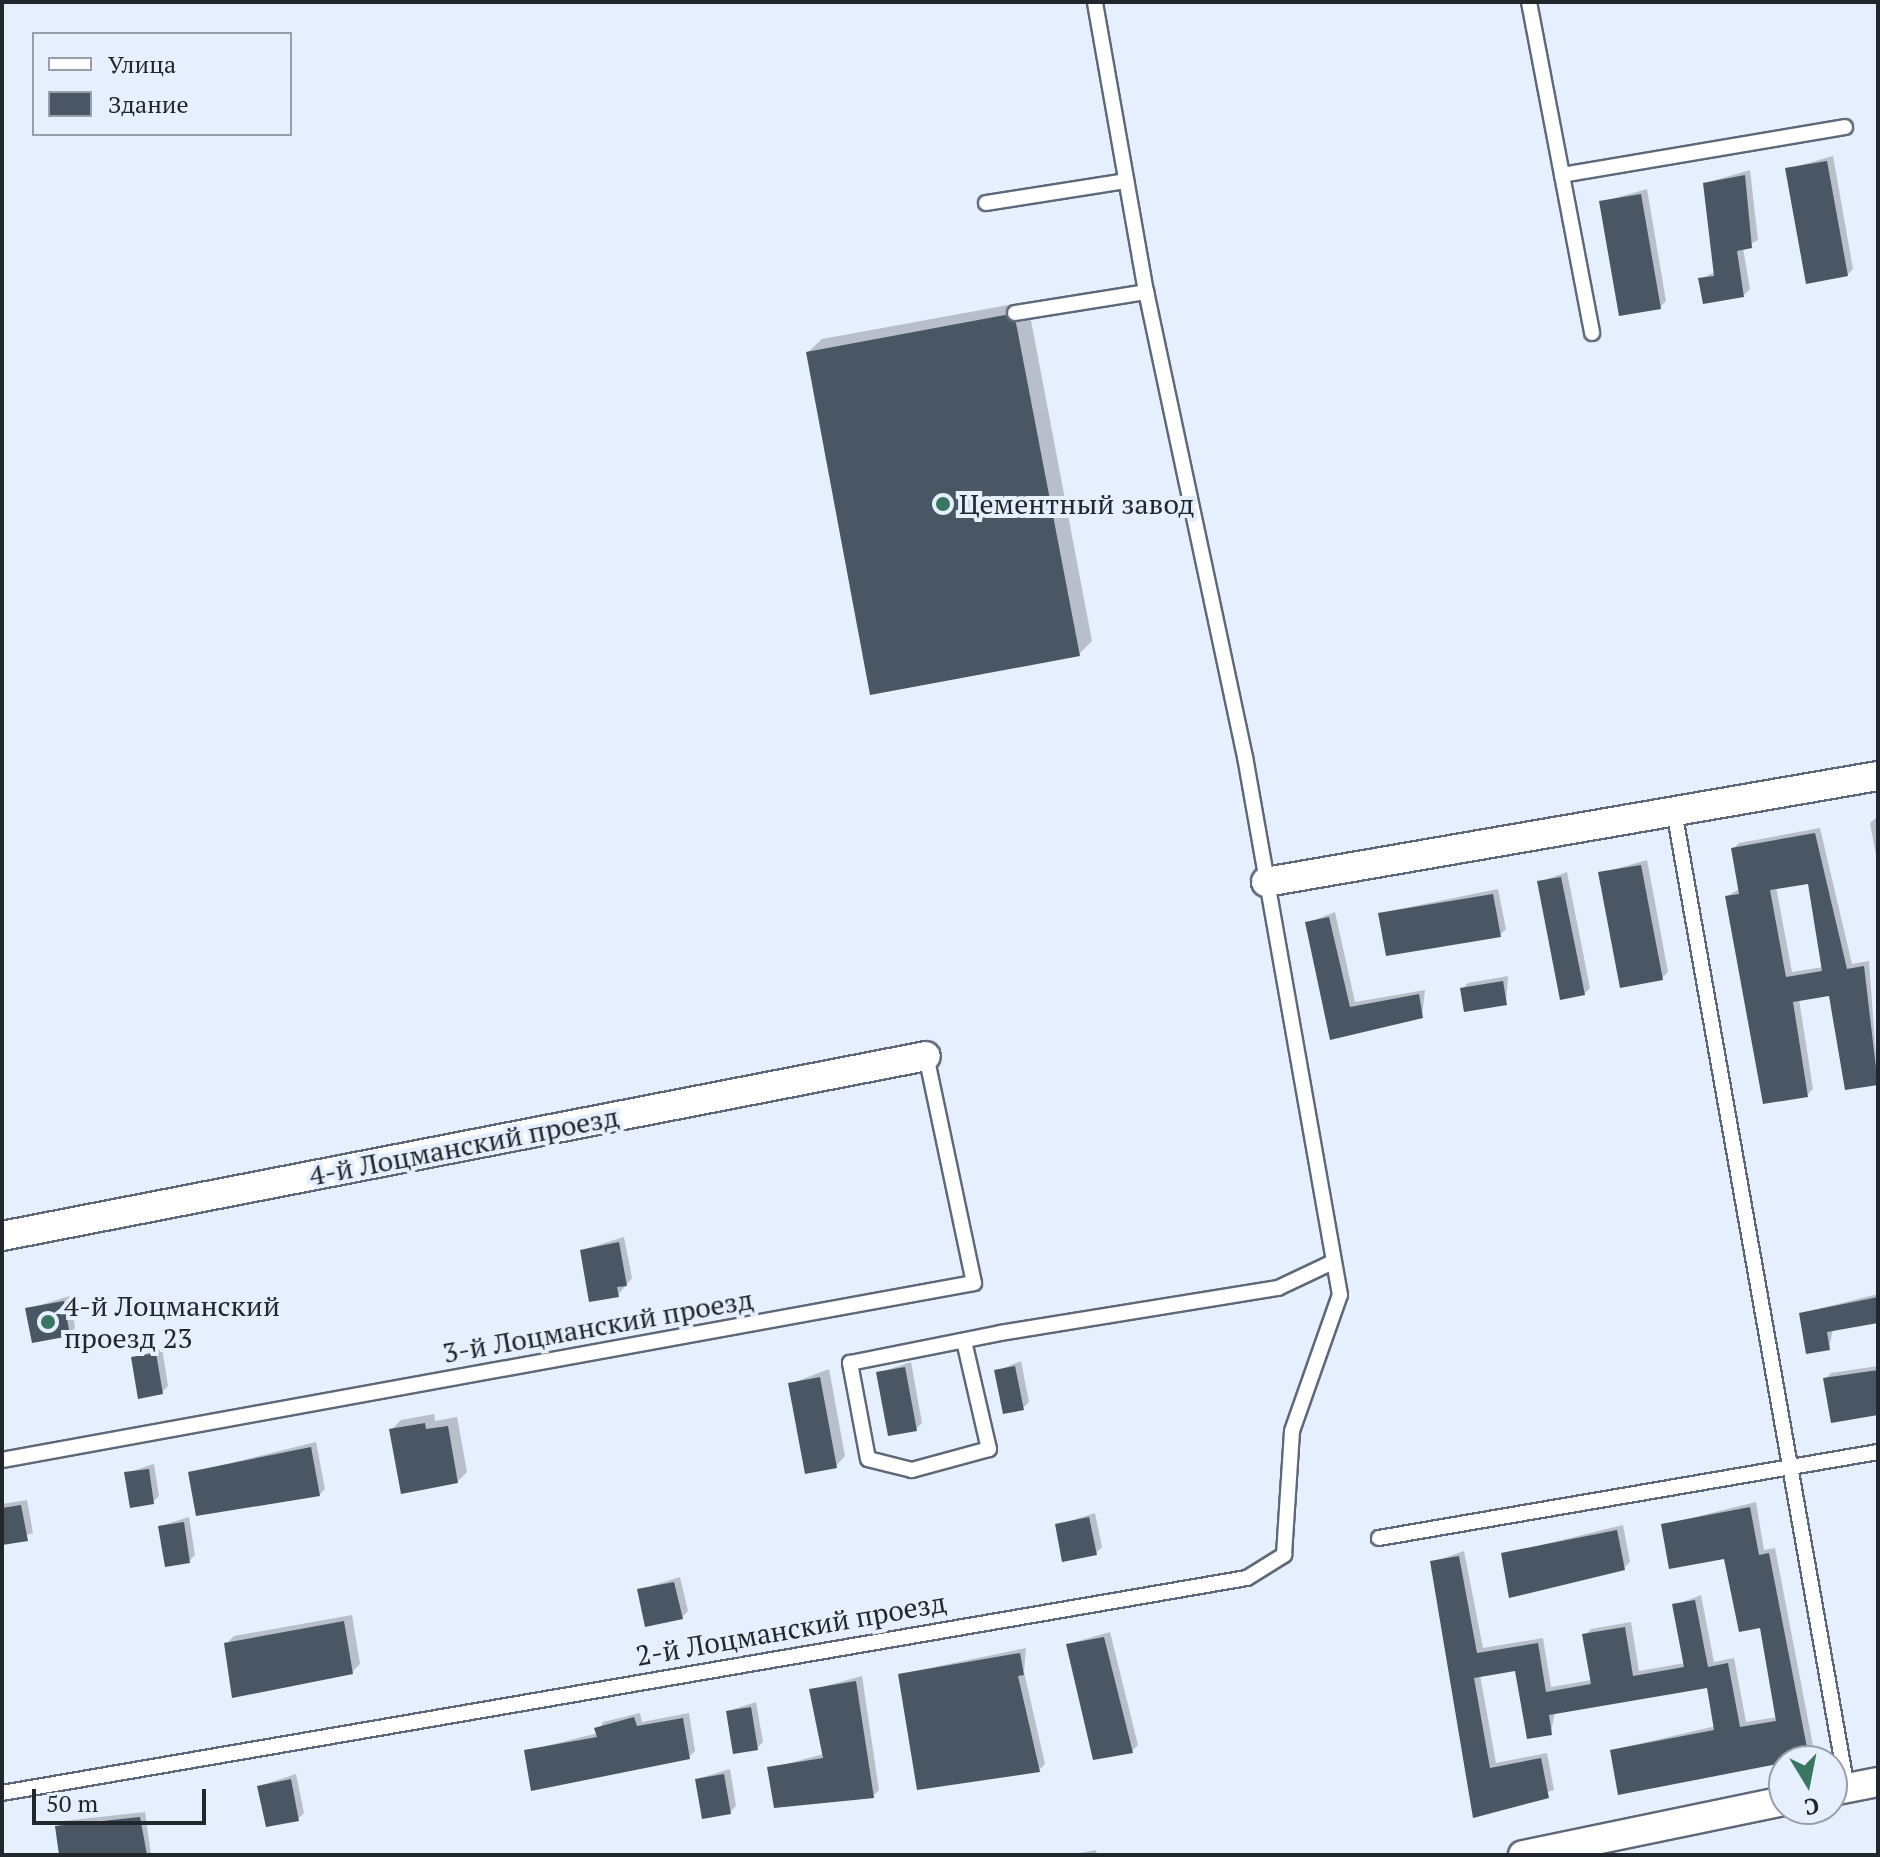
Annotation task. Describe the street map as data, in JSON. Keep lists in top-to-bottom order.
{
  "streets": {
    "street": ["4-й Лоцманский проезд"],
    "lane": ["3-й Лоцманский проезд", "2-й Лоцманский проезд"]
  },
  "crossings": [
    ["4-й Лоцманский проезд", "3-й Лоцманский проезд"]
  ],
  "places": ["Цементный завод", "4-й Лоцманский проезд 23"],
  "legend": ["Улица", "Здание"],
  "scale_bar": "50 m",
  "north": "bottom"
}
